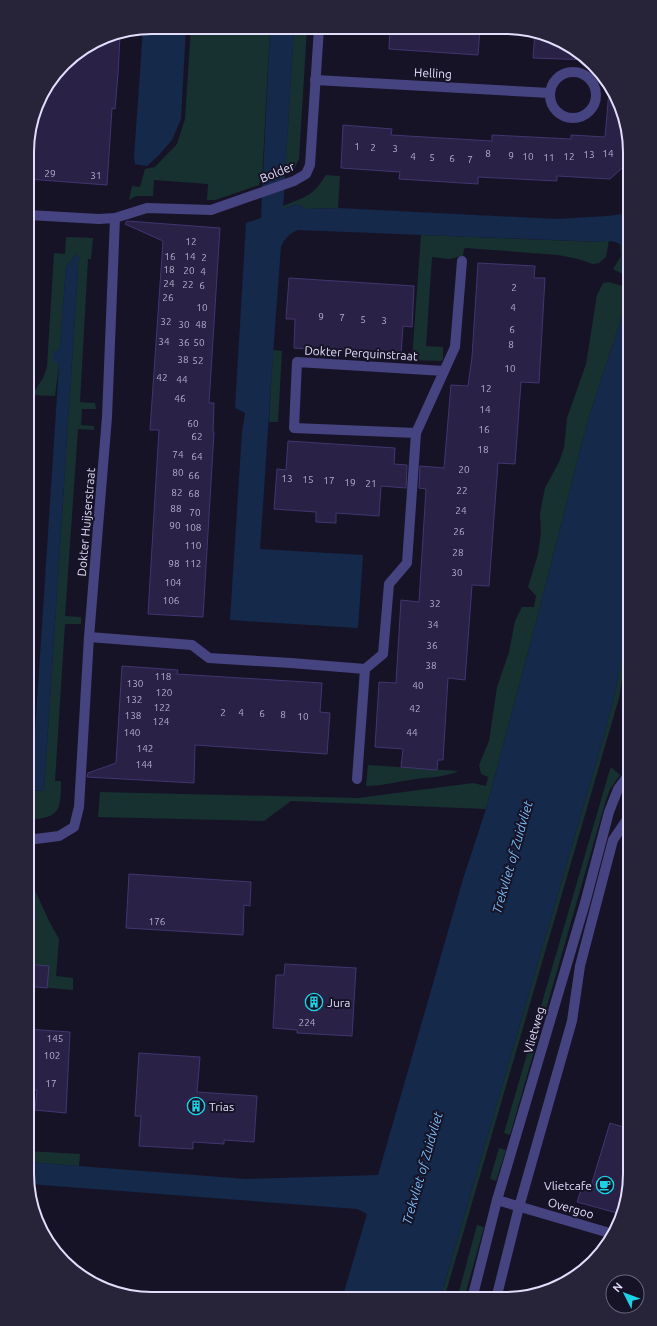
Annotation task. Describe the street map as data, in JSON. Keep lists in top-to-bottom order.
{
  "streets": {
    "street": [
      "Helling",
      "Bolder",
      "Dokter Perquinstraat",
      "Dokter Huijserstraat",
      "Vlietweg",
      "Overgoo"
    ]
  },
  "crossings": [
    ["Helling", "Bolder"],
    ["Bolder", "Dokter Huijserstraat"],
    ["Vlietweg", "Overgoo"]
  ],
  "water": ["Trekvliet of Zuidvliet"],
  "places": {
    "building": ["Jura", "Trias"],
    "cafe": ["Vlietcafe"]
  },
  "house_numbers": [
    "1",
    "2",
    "3",
    "8",
    "14",
    "13",
    "9",
    "4",
    "10",
    "12",
    "5",
    "11",
    "6",
    "7",
    "29",
    "31",
    "12",
    "16",
    "14",
    "2",
    "18",
    "20",
    "4",
    "24",
    "22",
    "6",
    "2",
    "26",
    "10",
    "4",
    "9",
    "7",
    "5",
    "3",
    "32",
    "30",
    "48",
    "6",
    "34",
    "36",
    "50",
    "8",
    "38",
    "52",
    "10",
    "42",
    "44",
    "12",
    "46",
    "14",
    "60",
    "16",
    "62",
    "18",
    "74",
    "64",
    "20",
    "80",
    "66",
    "13",
    "15",
    "17",
    "19",
    "21",
    "22",
    "82",
    "68",
    "88",
    "24",
    "70",
    "90",
    "108",
    "26",
    "110",
    "28",
    "98",
    "112",
    "30",
    "104",
    "106",
    "32",
    "34",
    "36",
    "38",
    "118",
    "130",
    "40",
    "120",
    "132",
    "122",
    "42",
    "2",
    "4",
    "6",
    "8",
    "138",
    "10",
    "124",
    "140",
    "44",
    "142",
    "144",
    "176",
    "224",
    "145",
    "102",
    "17"
  ],
  "north": "top left"
}
